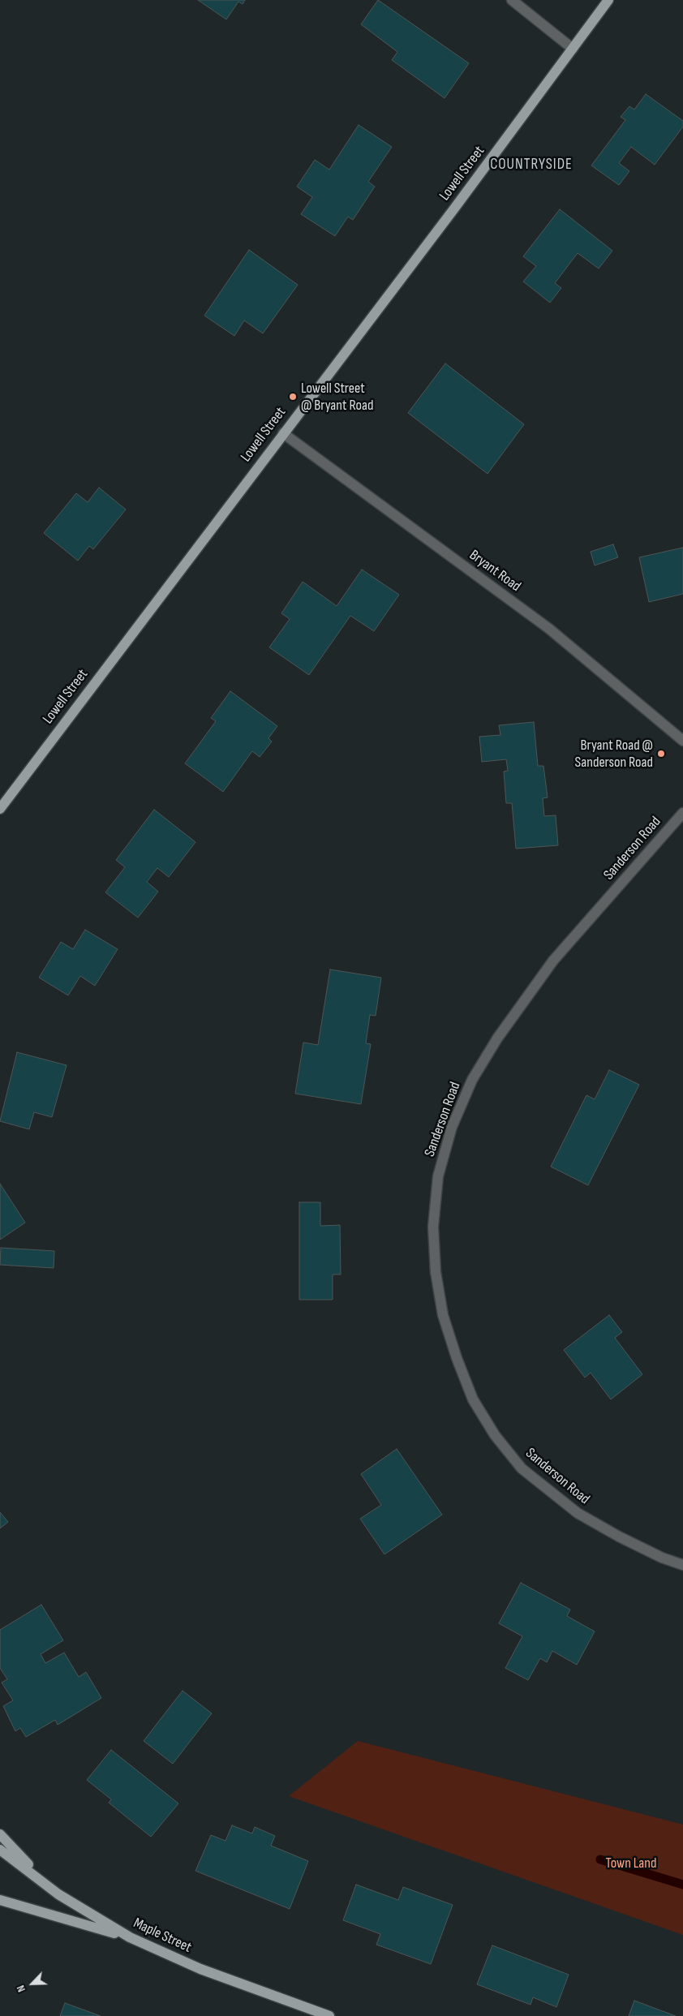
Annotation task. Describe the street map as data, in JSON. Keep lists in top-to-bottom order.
{
  "streets": {
    "main road": ["Lowell Street", "Maple Street"],
    "street": ["Bryant Road", "Sanderson Road"]
  },
  "crossings": [
    ["Lowell Street", "Bryant Road"]
  ],
  "districts": ["COUNTRYSIDE"],
  "parks": ["Town Land"],
  "places": ["Lowell Street @ Bryant Road", "Bryant Road @ Sanderson Road"],
  "north": "bottom left"
}
